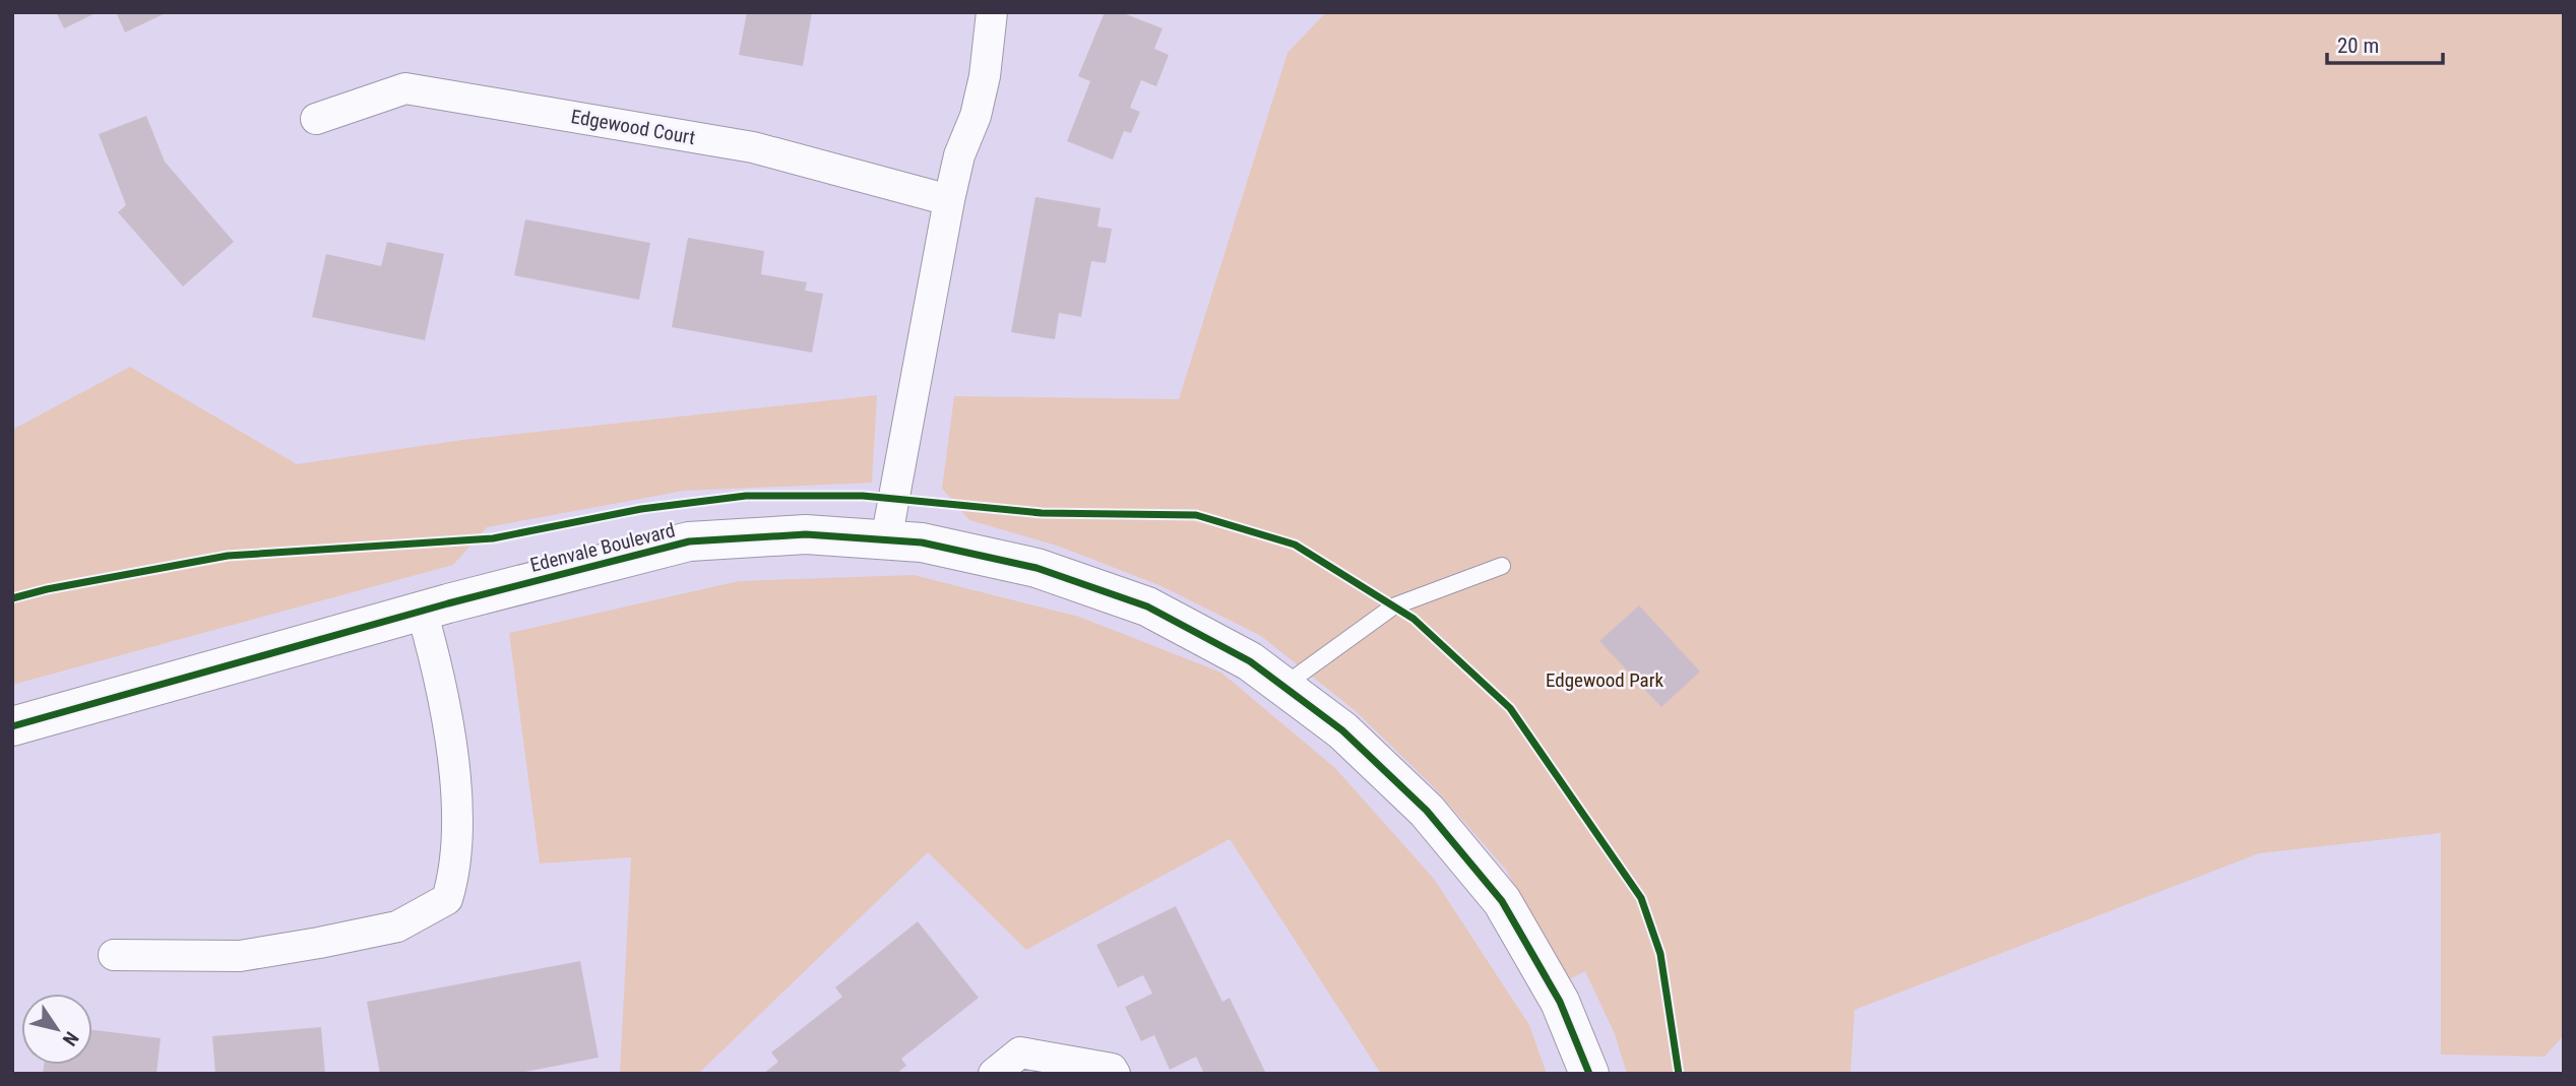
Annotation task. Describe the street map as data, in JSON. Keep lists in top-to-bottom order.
{
  "streets": {
    "street": ["Edgewood Court", "Edenvale Boulevard"]
  },
  "parks": ["Edgewood Park"],
  "scale_bar": "20 m",
  "north": "bottom right"
}
